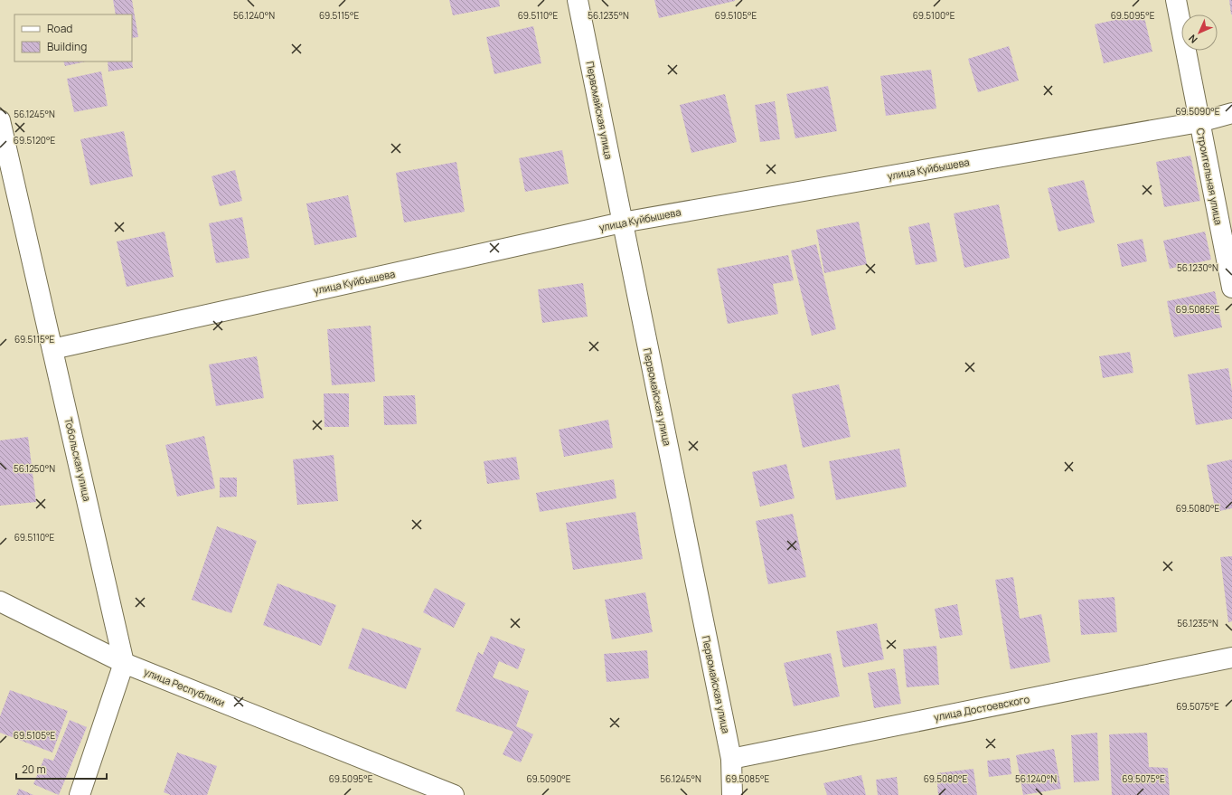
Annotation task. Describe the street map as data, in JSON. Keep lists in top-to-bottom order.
{
  "streets": {
    "street": [
      "Первомайская улица",
      "улица Куйбышева",
      "Строительная улица",
      "Тобольская улица",
      "улица Республики",
      "улица Достоевского"
    ]
  },
  "crossings": [
    ["Первомайская улица", "улица Куйбышева"],
    ["Первомайская улица", "улица Достоевского"],
    ["улица Куйбышева", "Строительная улица"],
    ["улица Куйбышева", "Тобольская улица"],
    ["Тобольская улица", "улица Республики"]
  ],
  "legend": ["Road", "Building"],
  "scale_bar": "20 m",
  "north": "bottom left",
  "coordinates": [
    "56.1240°N",
    "69.5115°E",
    "69.5110°E",
    "56.1235°N",
    "69.5105°E",
    "69.5100°E",
    "69.5095°E",
    "69.5090°E",
    "56.1245°N",
    "69.5120°E",
    "56.1230°N",
    "69.5085°E",
    "56.1250°N",
    "69.5080°E",
    "69.5075°E"
  ]
}
